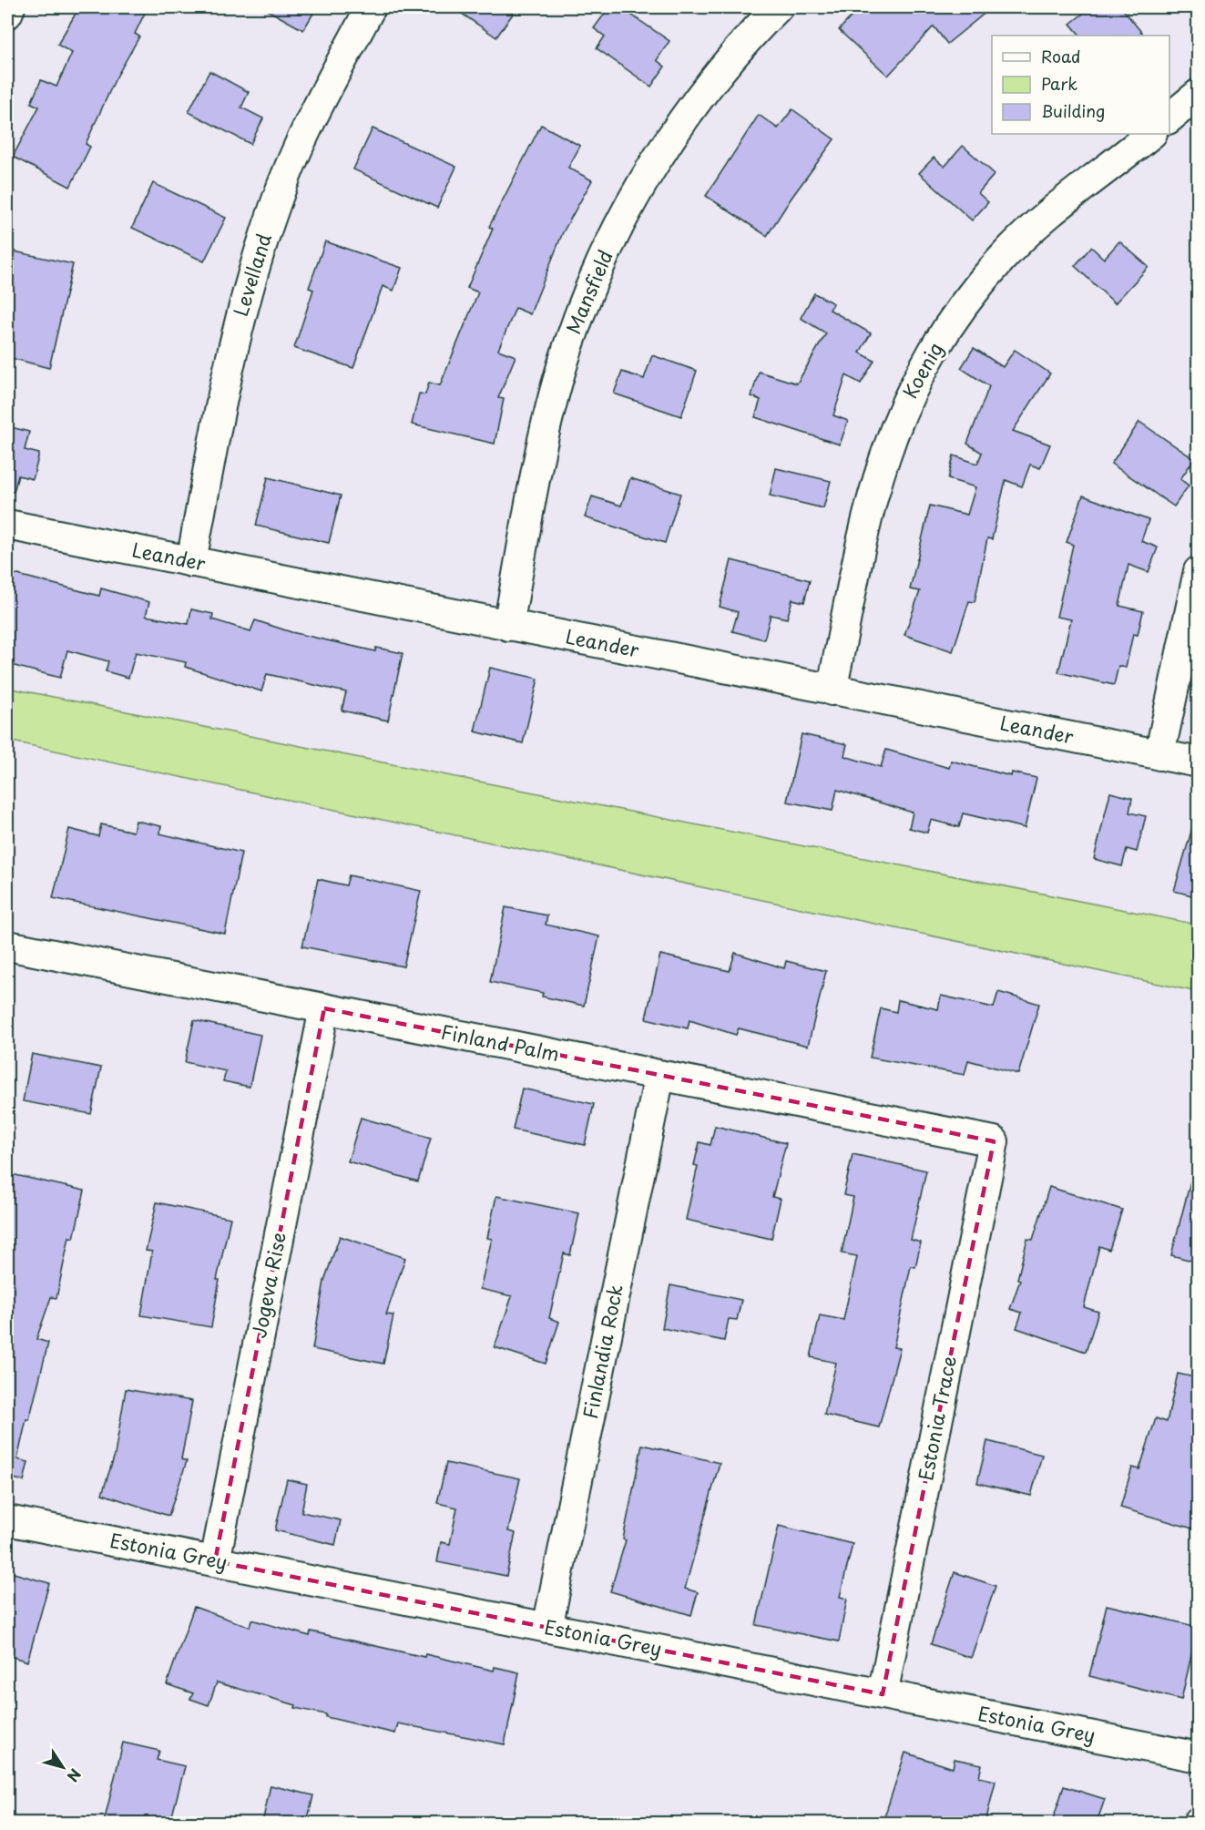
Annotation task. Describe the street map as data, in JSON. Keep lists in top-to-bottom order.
{
  "streets": {
    "street": [
      "Levelland",
      "Mansfield",
      "Koenig",
      "Leander",
      "Finland Palm",
      "Jogeva Rise",
      "Finlandia Rock",
      "Estonia Trace",
      "Estonia Grey"
    ]
  },
  "crossings": [
    ["Levelland", "Leander"],
    ["Mansfield", "Leander"],
    ["Koenig", "Leander"],
    ["Finland Palm", "Jogeva Rise"],
    ["Finland Palm", "Finlandia Rock"],
    ["Finland Palm", "Estonia Trace"],
    ["Jogeva Rise", "Estonia Grey"],
    ["Finlandia Rock", "Estonia Grey"],
    ["Estonia Trace", "Estonia Grey"]
  ],
  "legend": ["Road", "Park", "Building"],
  "north": "bottom right"
}
